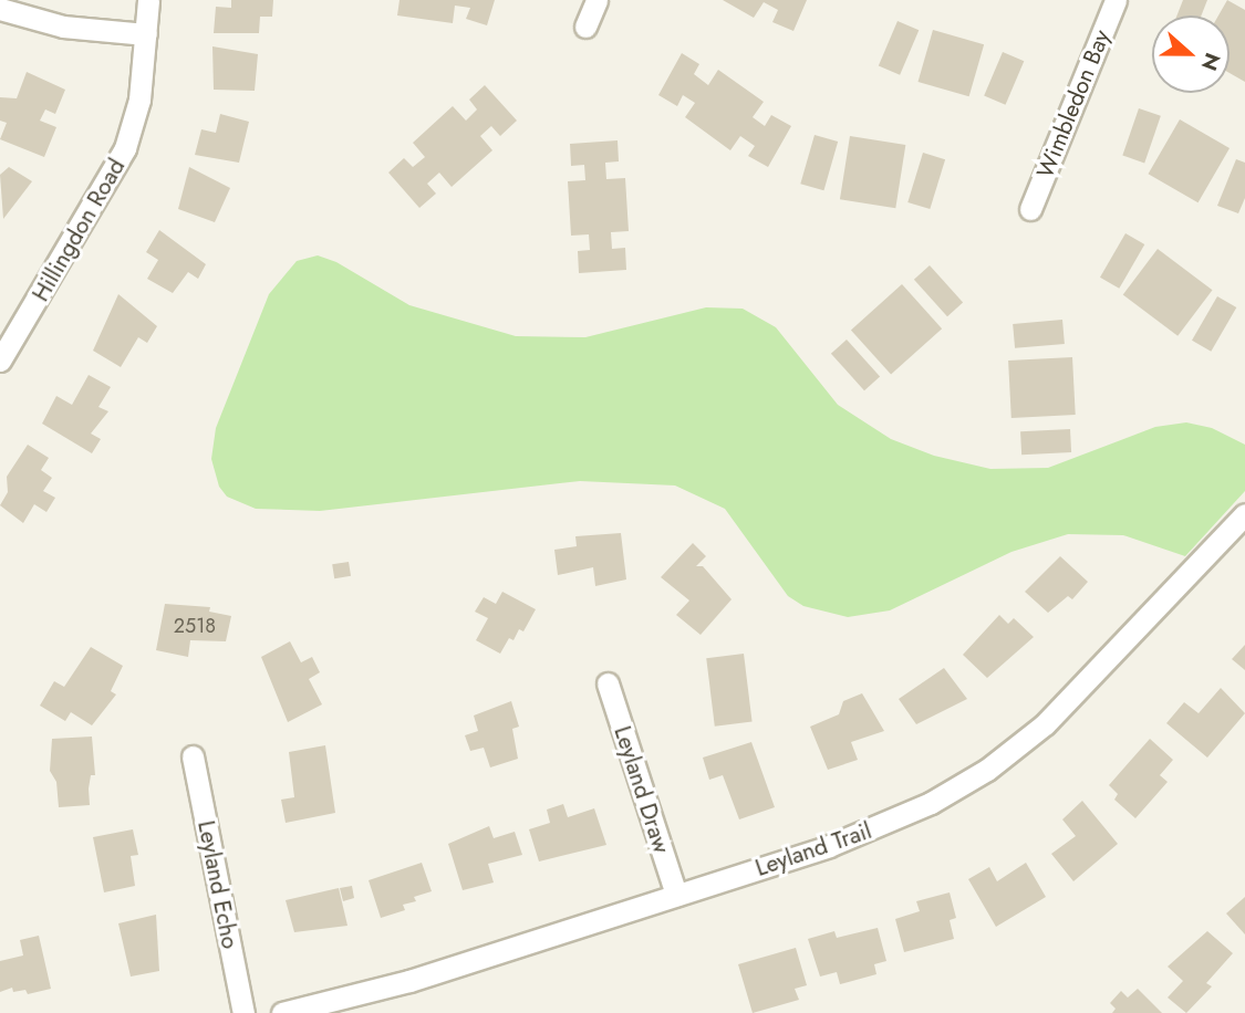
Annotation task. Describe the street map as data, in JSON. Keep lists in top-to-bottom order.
{
  "streets": {
    "street": [
      "Wimbledon Bay",
      "Hillingdon Road",
      "Leyland Draw",
      "Leyland Trail",
      "Leyland Echo"
    ]
  },
  "crossings": [
    ["Leyland Draw", "Leyland Trail"]
  ],
  "house_numbers": ["2518"],
  "north": "right"
}
